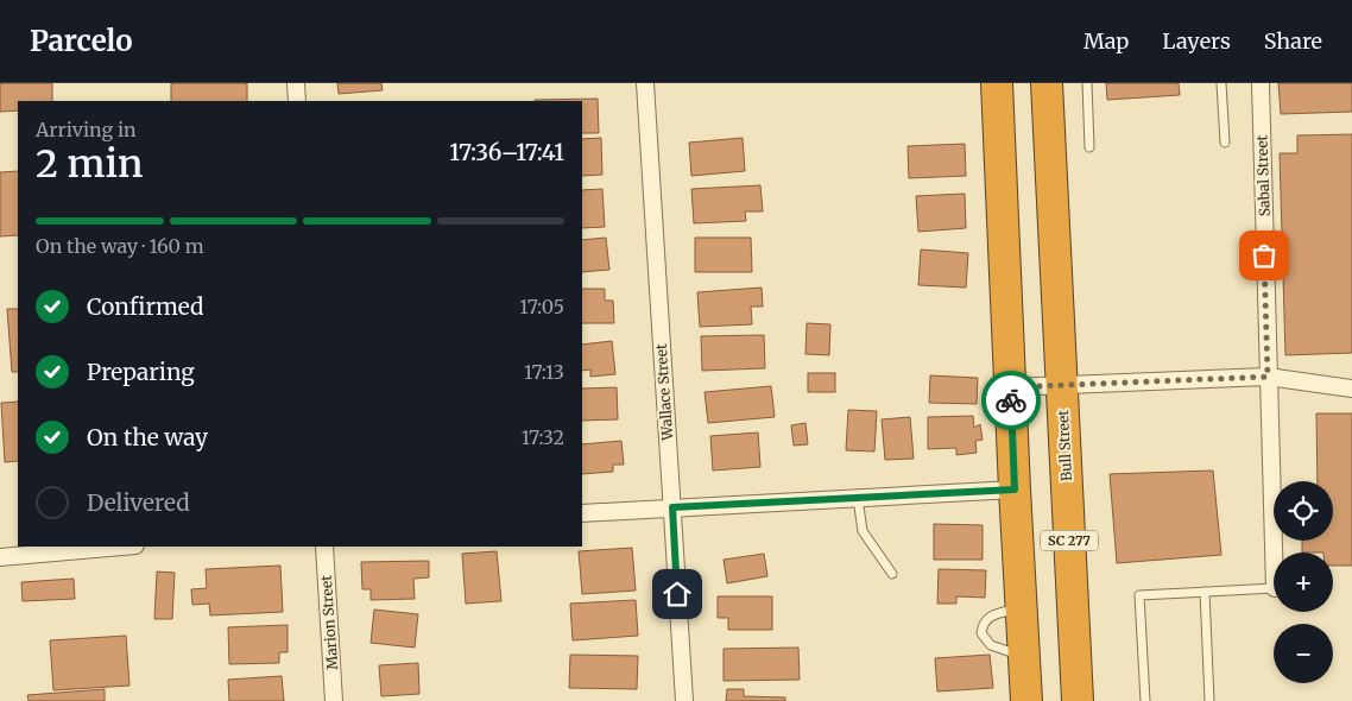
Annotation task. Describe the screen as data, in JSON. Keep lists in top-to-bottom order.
{
  "streets": {
    "highway": ["Bull Street", "SC 277"],
    "street": ["Sabal Street", "Wallace Street", "Marion Street"]
  },
  "page": {
    "header": "Parcelo",
    "nav": ["Map", "Layers", "Share"],
    "heading": ["2 min", "Arriving in", "17:36–17:41"],
    "bar": "On the way · 160 m",
    "list": [
      ["Confirmed", "17:05"],
      ["Preparing", "17:13"],
      ["On the way", "17:32"],
      "Delivered"
    ],
    "map_buttons": ["+", "−"]
  }
}
